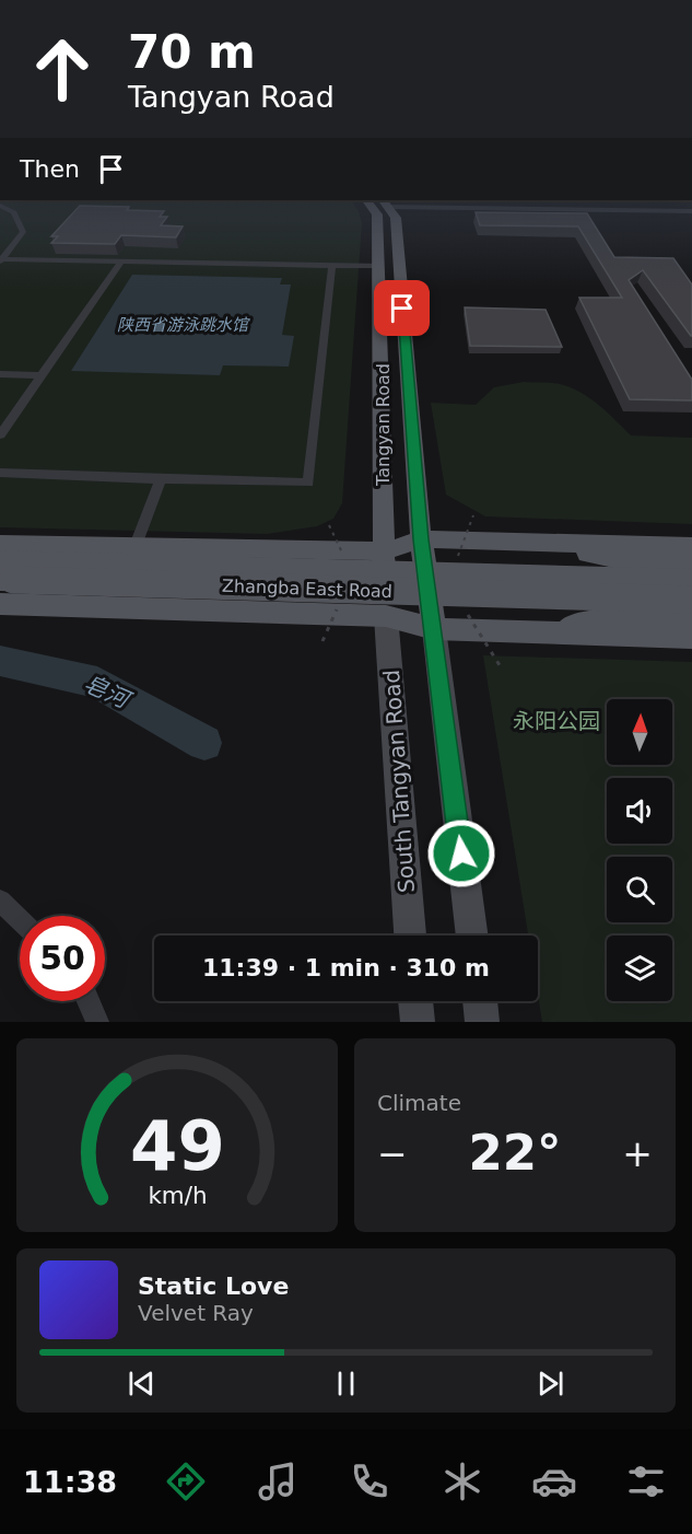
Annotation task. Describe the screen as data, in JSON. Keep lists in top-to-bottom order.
{
  "streets": {
    "main road": ["Tangyan Road", "Zhangba East Road", "South Tangyan Road"]
  },
  "crossings": [
    ["Tangyan Road", "Zhangba East Road"],
    ["Tangyan Road", "South Tangyan Road"],
    ["Zhangba East Road", "South Tangyan Road"]
  ],
  "water": ["陕西省游泳跳水馆", "皂河"],
  "parks": ["永阳公园"],
  "north": "top",
  "page": {
    "turn": ["70 m", "Tangyan Road"],
    "then": "Then",
    "limit": "50",
    "trip": "11:39 · 1 min · 310 m",
    "tile": "Climate",
    "heat": ["−", "22°", "+"],
    "song": ["Static Love", "Velvet Ray"],
    "tabs": "11:38",
    "gauge": ["49", "km/h"]
  }
}
